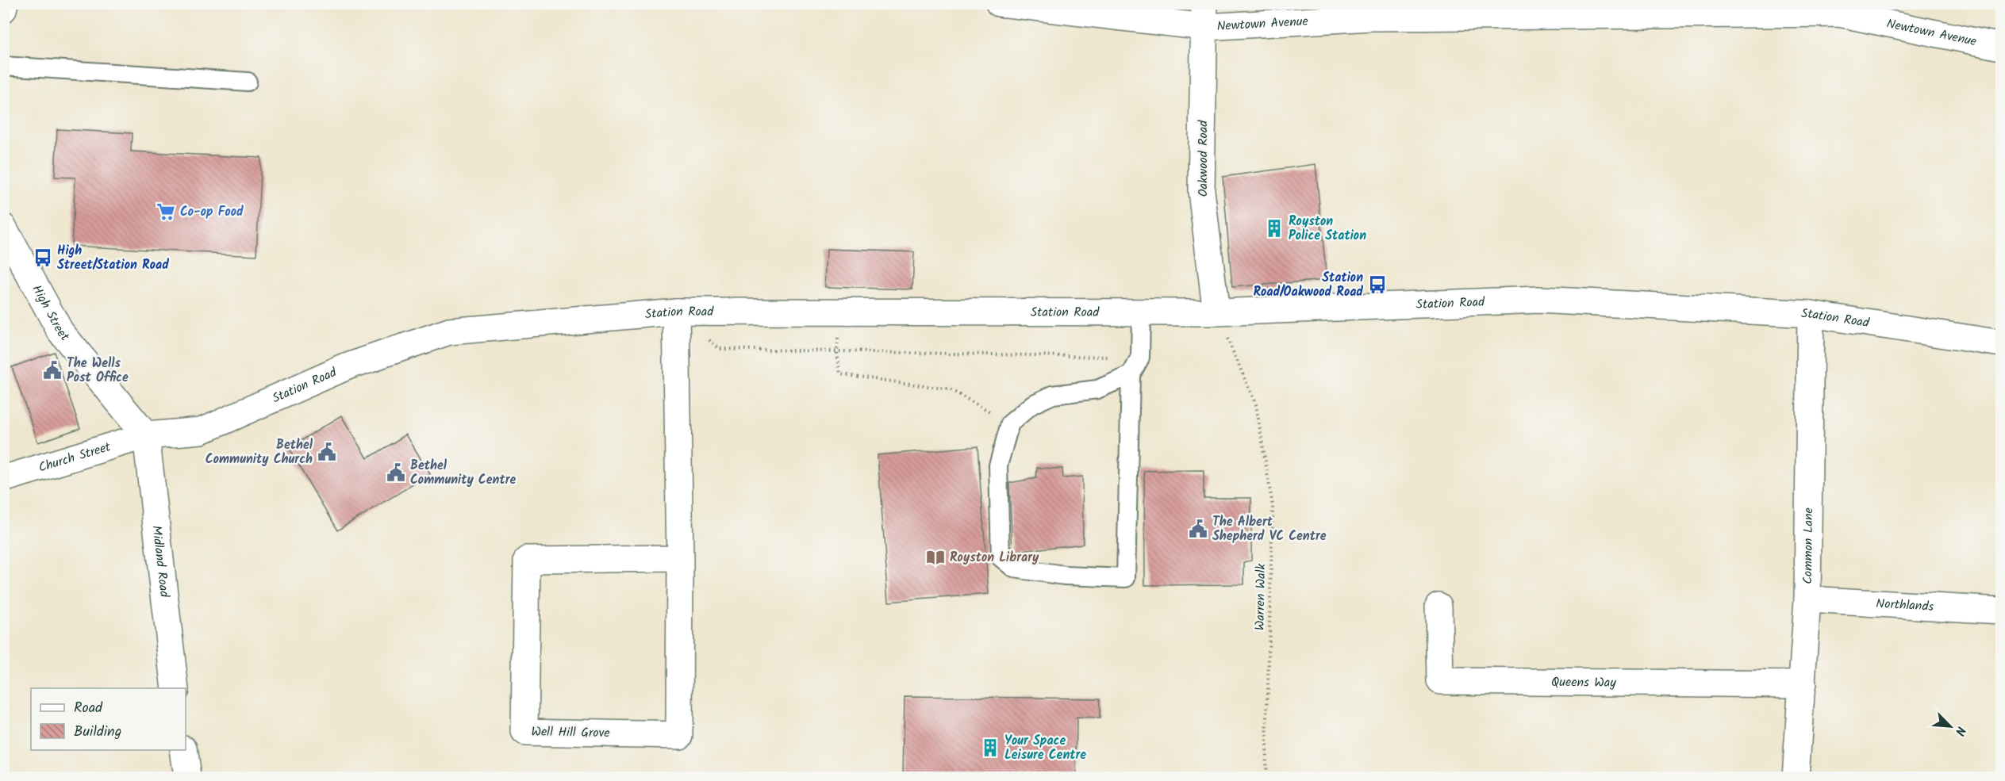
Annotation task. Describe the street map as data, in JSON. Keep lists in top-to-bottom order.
{
  "streets": {
    "street": [
      "Newtown Avenue",
      "Oakwood Road",
      "Station Road",
      "High Street",
      "Church Street",
      "Common Lane",
      "Midland Road",
      "Northlands",
      "Queens Way",
      "Well Hill Grove"
    ],
    "path": ["Warren Walk"]
  },
  "crossings": [
    ["Newtown Avenue", "Oakwood Road"],
    ["Oakwood Road", "Station Road"],
    ["Oakwood Road", "Warren Walk"],
    ["Station Road", "High Street"],
    ["Station Road", "Church Street"],
    ["Station Road", "Common Lane"],
    ["Station Road", "Midland Road"],
    ["Station Road", "Warren Walk"],
    ["Station Road", "Well Hill Grove"],
    ["High Street", "Church Street"],
    ["High Street", "Midland Road"],
    ["Church Street", "Midland Road"],
    ["Common Lane", "Northlands"],
    ["Common Lane", "Queens Way"]
  ],
  "places": {
    "supermarket": ["Co-op Food"],
    "building": ["Royston Police Station", "Your Space Leisure Centre"],
    "bus stop": ["High Street/Station Road", "Station Road/Oakwood Road"],
    "public building": [
      "The Wells Post Office",
      "Bethel Community Church",
      "Bethel Community Centre",
      "The Albert Shepherd VC Centre"
    ],
    "library": ["Royston Library"]
  },
  "legend": ["Road", "Building"],
  "north": "bottom right"
}
